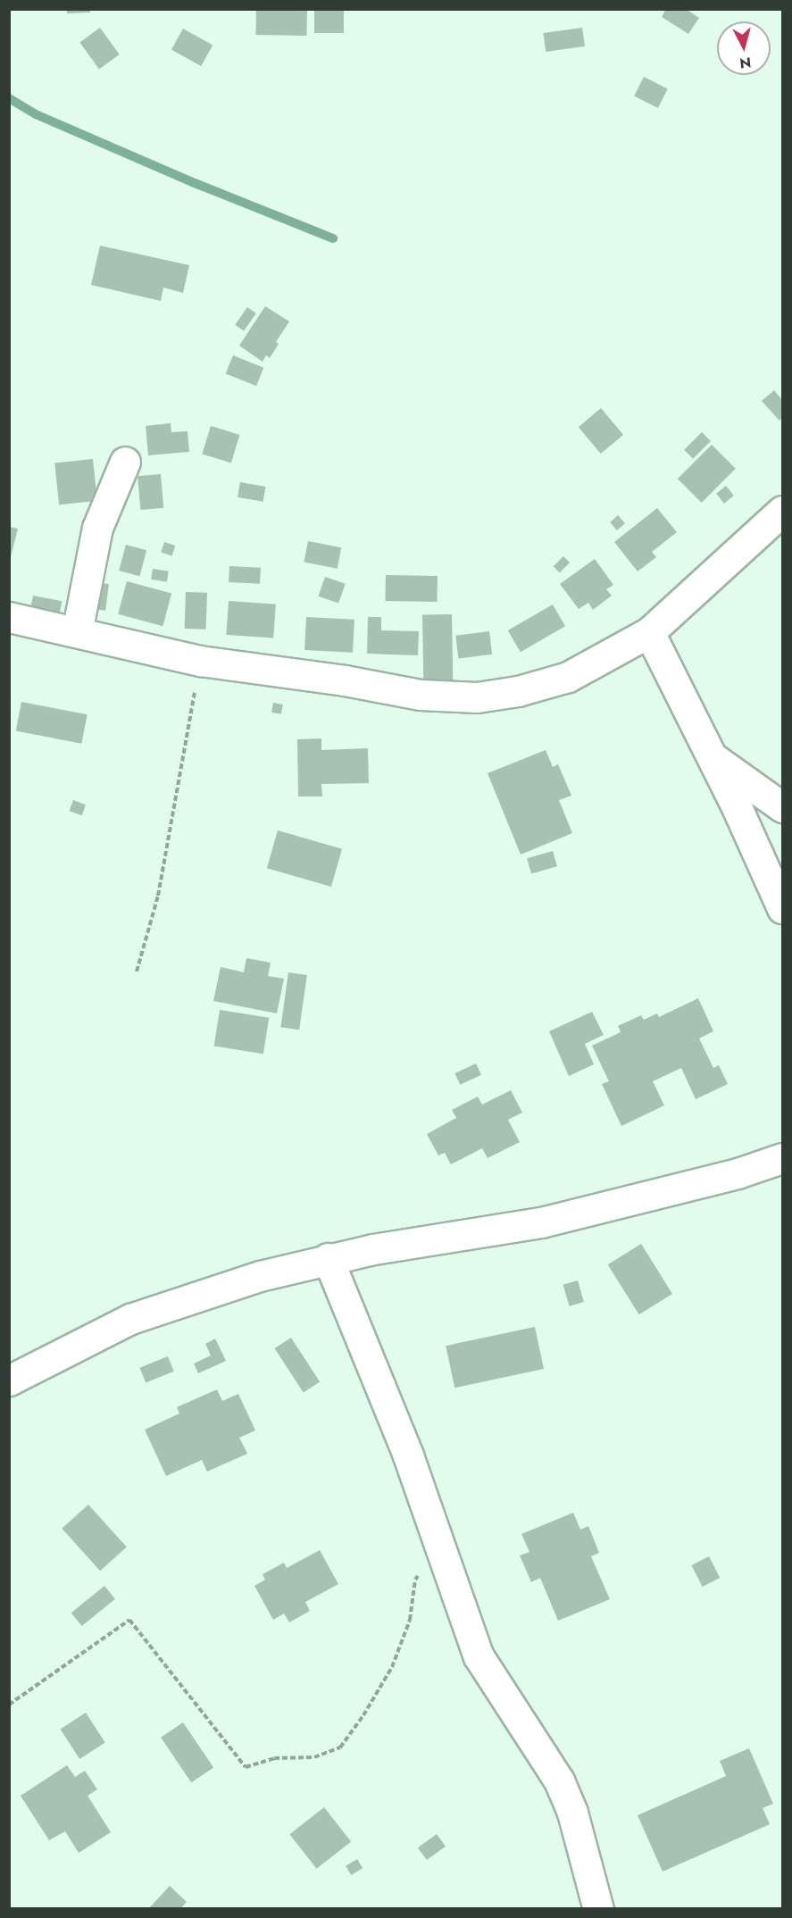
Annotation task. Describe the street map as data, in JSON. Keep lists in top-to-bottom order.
{
  "north": "bottom"
}
